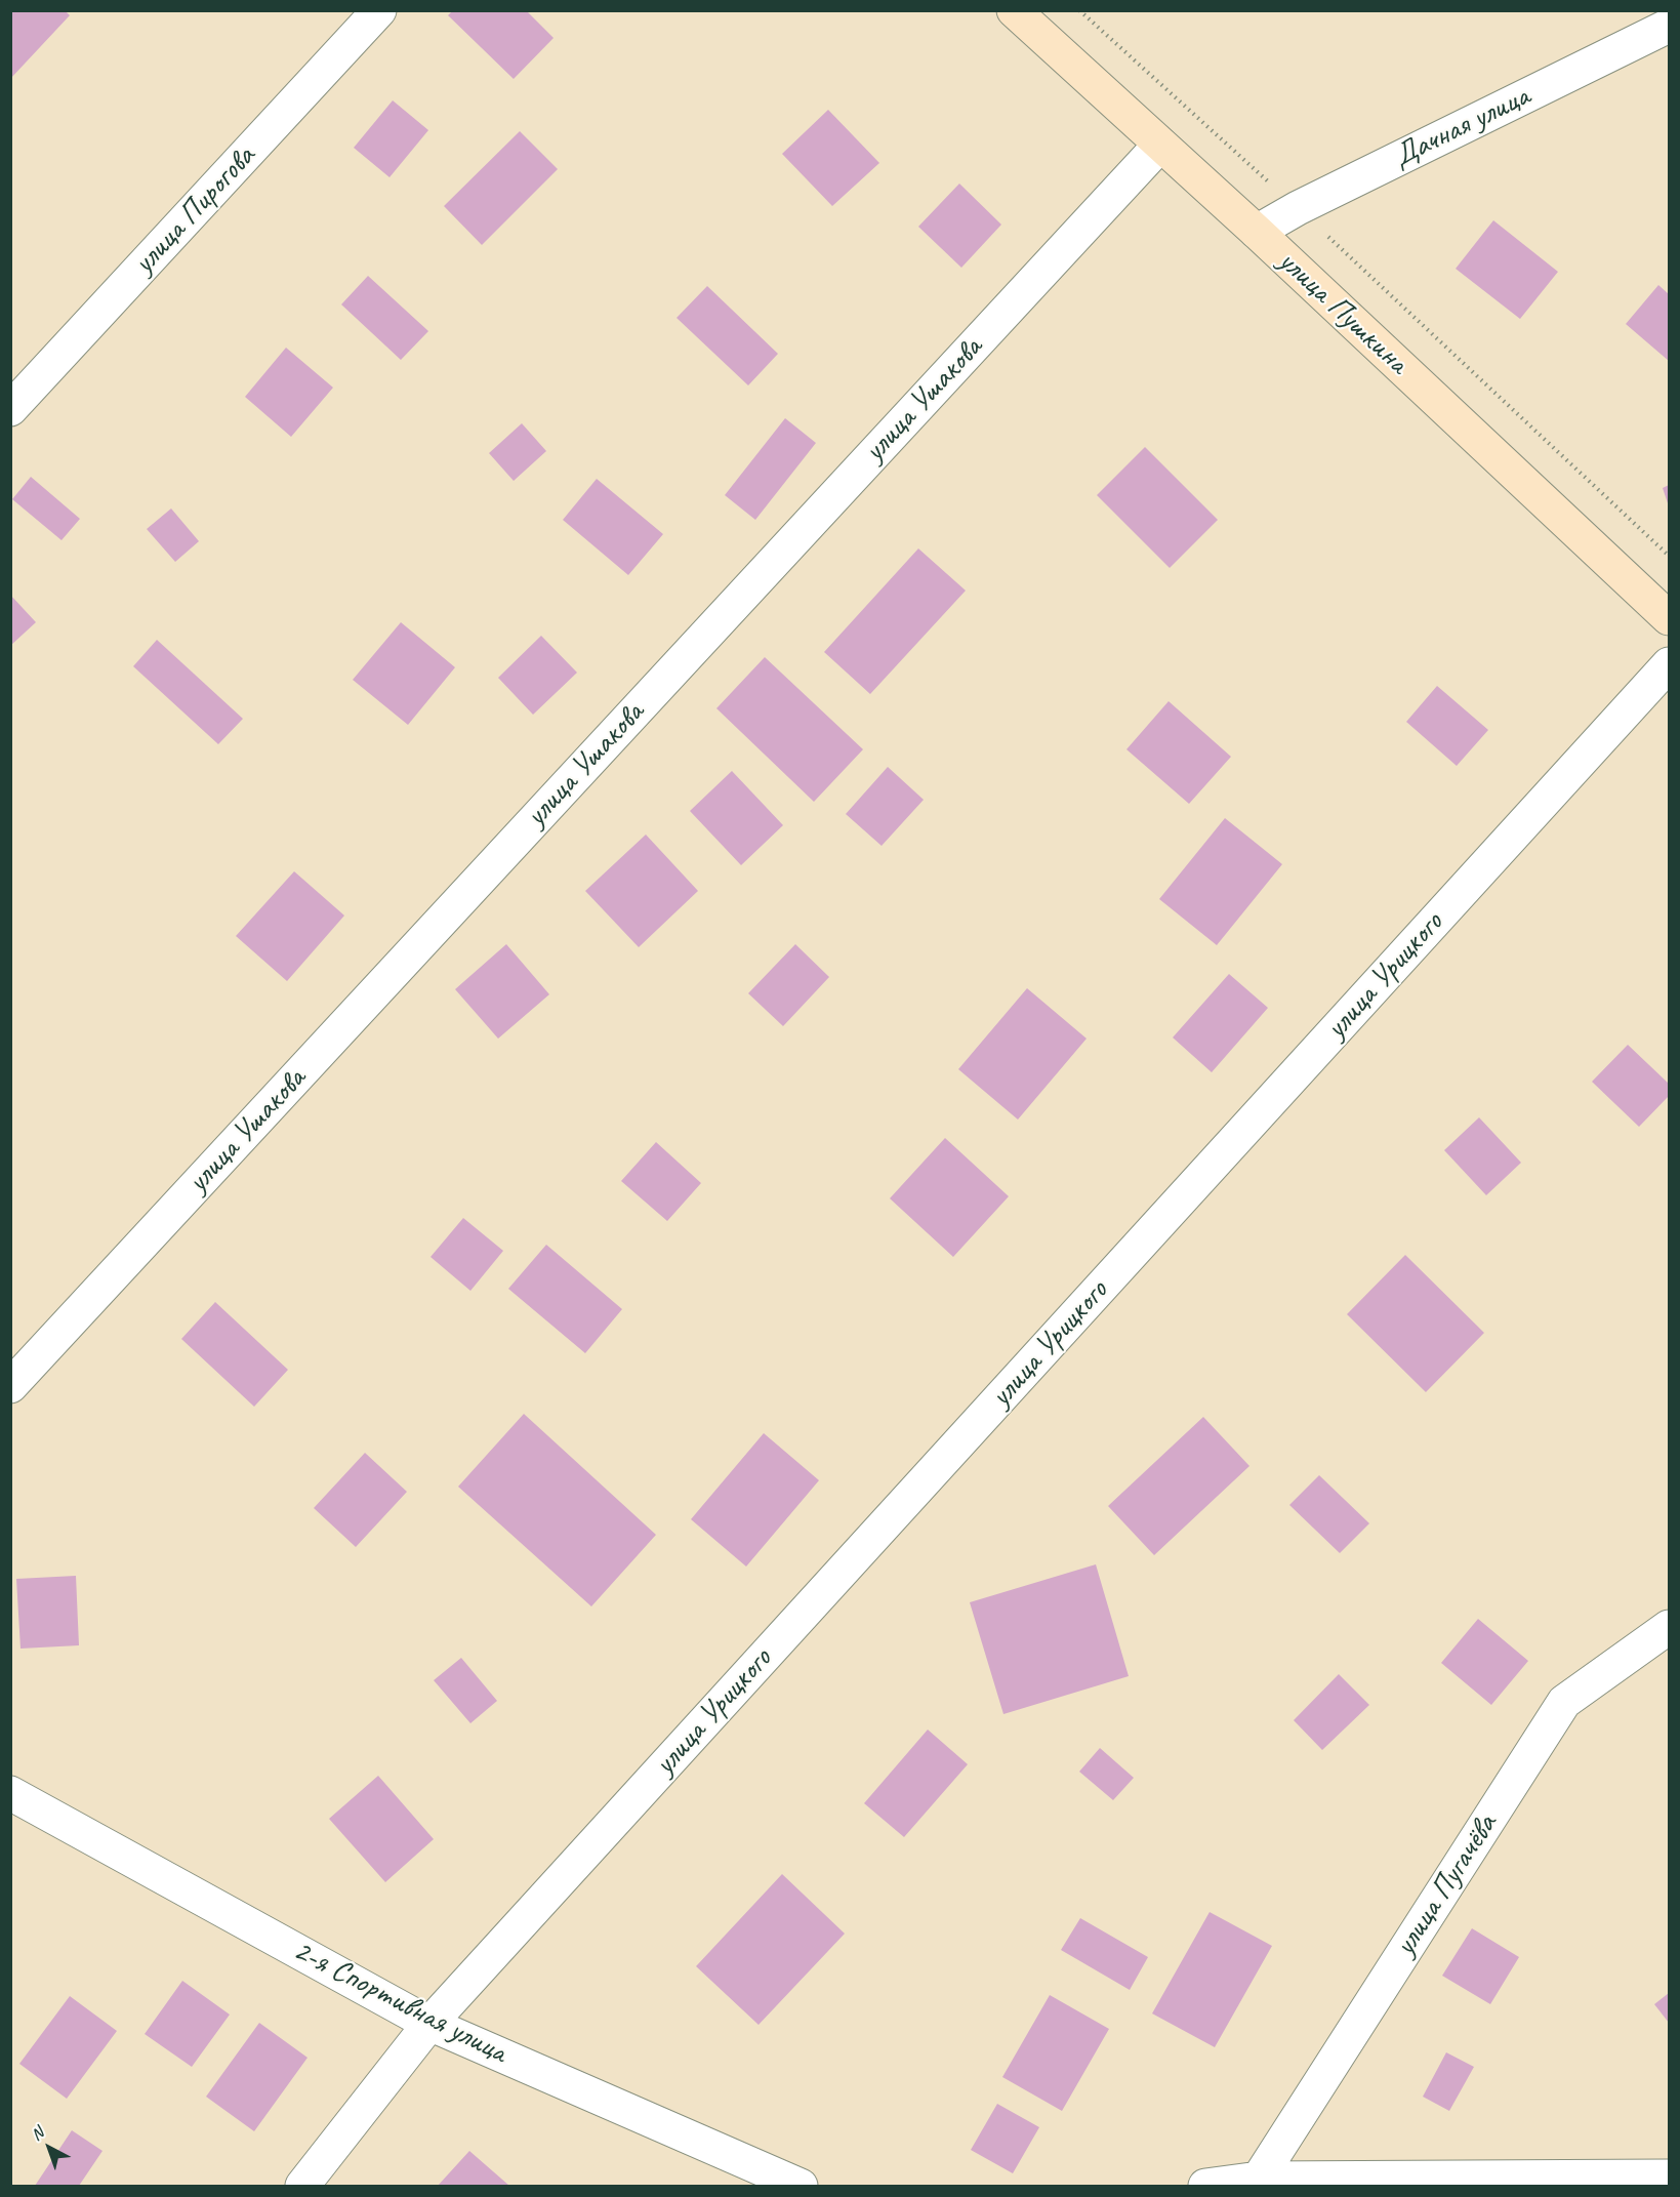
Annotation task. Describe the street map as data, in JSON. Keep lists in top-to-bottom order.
{
  "streets": {
    "main road": ["улица Пушкина"],
    "street": [
      "Дачная улица",
      "улица Пирогова",
      "улица Ушакова",
      "улица Урицкого",
      "улица Пугачёва",
      "2-я Спортивная улица"
    ]
  },
  "crossings": [
    ["Дачная улица", "улица Пушкина"],
    ["улица Пушкина", "улица Ушакова"],
    ["улица Урицкого", "2-я Спортивная улица"]
  ],
  "north": "top left"
}
